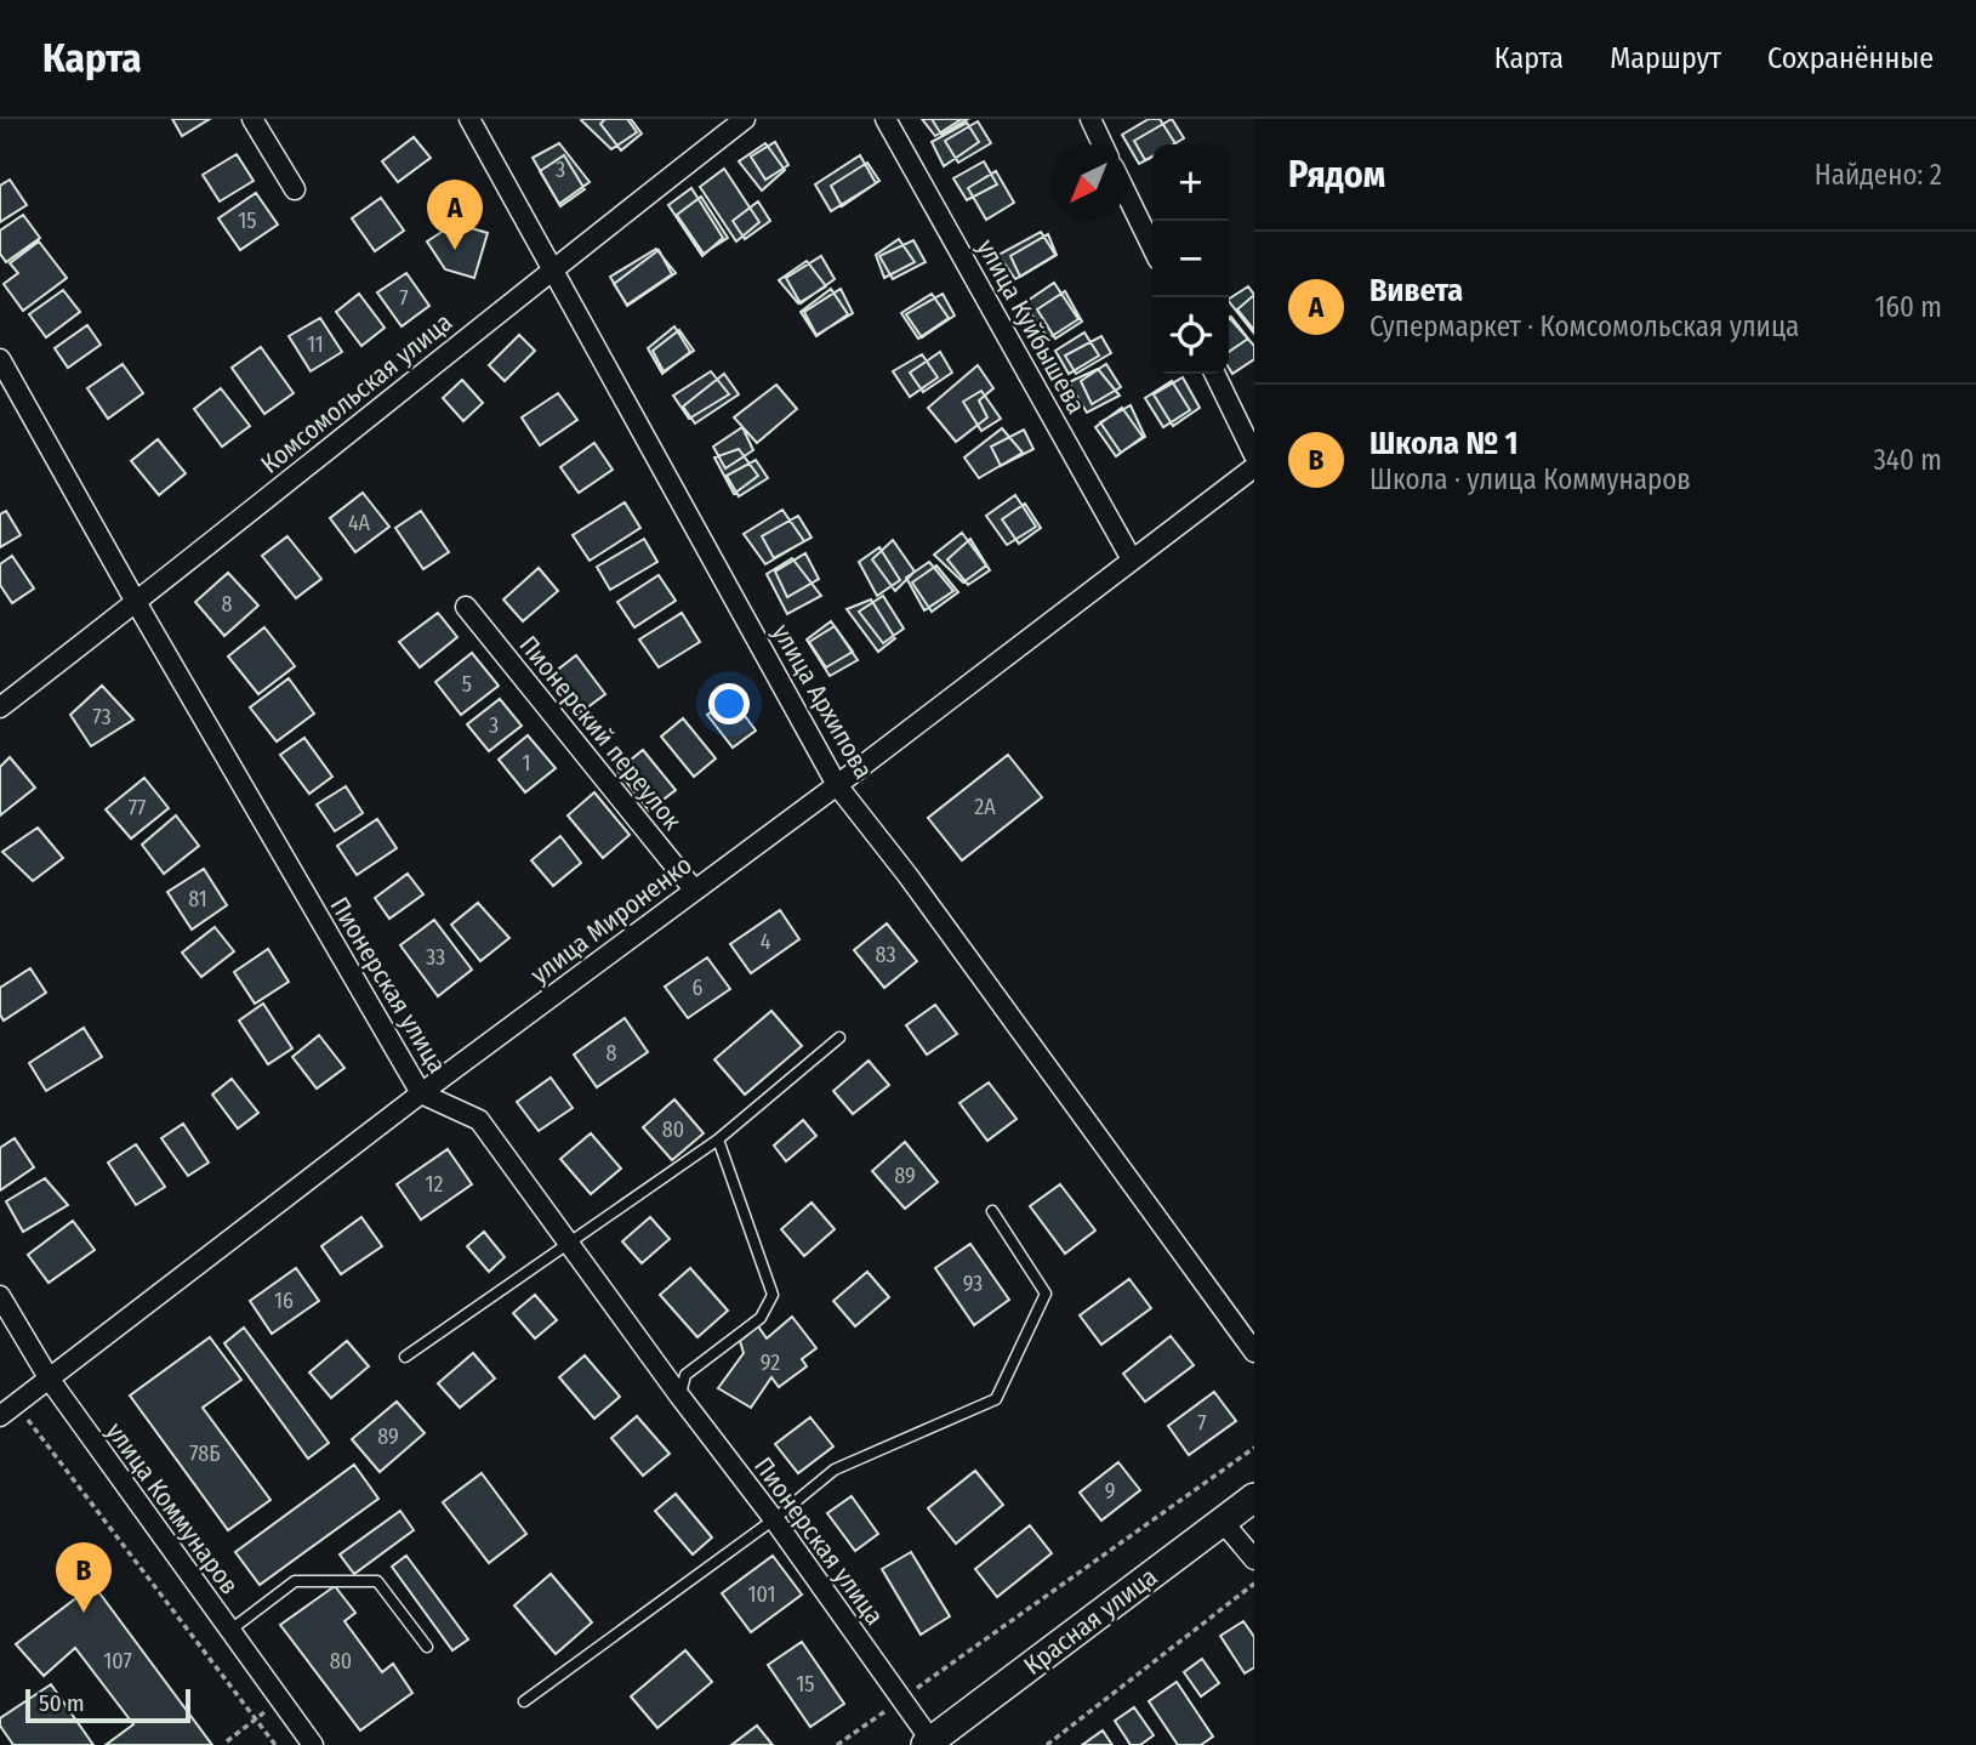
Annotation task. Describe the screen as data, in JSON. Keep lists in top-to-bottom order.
{
  "streets": {
    "main road": ["Красная улица"],
    "street": [
      "улица Куйбышева",
      "Комсомольская улица",
      "улица Архипова",
      "Пионерский переулок",
      "улица Мироненко",
      "Пионерская улица",
      "улица Коммунаров"
    ]
  },
  "crossings": [
    ["улица Куйбышева", "улица Мироненко"],
    ["Комсомольская улица", "улица Архипова"],
    ["Комсомольская улица", "Пионерская улица"],
    ["улица Архипова", "улица Мироненко"],
    ["Пионерский переулок", "улица Мироненко"],
    ["улица Мироненко", "Пионерская улица"],
    ["улица Мироненко", "улица Коммунаров"],
    ["Пионерская улица", "Красная улица"]
  ],
  "house_numbers": [
    "3",
    "15",
    "7",
    "11",
    "4А",
    "8",
    "5",
    "73",
    "3",
    "1",
    "2А",
    "77",
    "81",
    "4",
    "83",
    "33",
    "6",
    "8",
    "80",
    "89",
    "12",
    "93",
    "16",
    "92",
    "7",
    "89",
    "78Б",
    "9",
    "101",
    "107",
    "80",
    "15"
  ],
  "scale_bar": "50 m",
  "north": "bottom left",
  "page": {
    "header": "Карта",
    "nav": ["Карта", "Маршрут", "Сохранённые"],
    "heading": ["Рядом", "Найдено: 2"],
    "map_buttons": ["+", "−"],
    "pins": ["A", "B"],
    "list": [
      {
        "mark": "A",
        "name": "Вивета",
        "note": "Супермаркет · Комсомольская улица",
        "value": "160 m"
      },
      {
        "mark": "B",
        "name": "Школа № 1",
        "note": "Школа · улица Коммунаров",
        "value": "340 m"
      }
    ],
    "scale": "50 m"
  }
}
